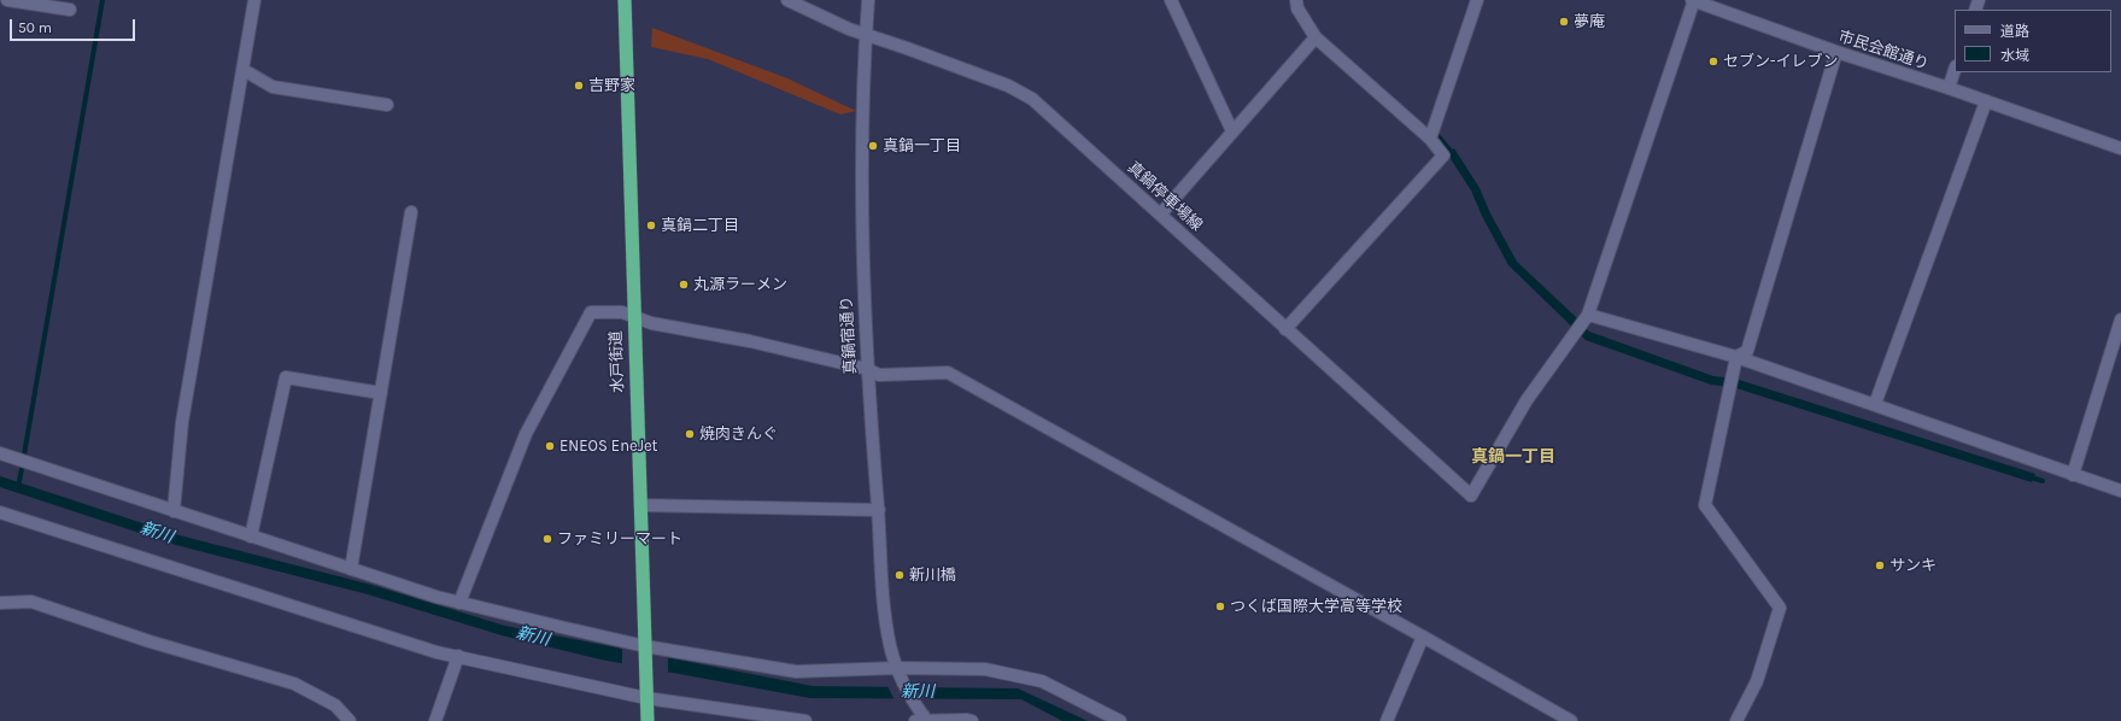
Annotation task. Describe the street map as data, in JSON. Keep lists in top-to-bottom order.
{
  "streets": {
    "highway": ["水戸街道"],
    "street": ["市民会館通り", "真鍋停車場線", "真鍋宿通り"]
  },
  "crossings": [
    ["真鍋停車場線", "真鍋宿通り"]
  ],
  "districts": ["真鍋一丁目"],
  "water": ["新川"],
  "places": [
    "夢庵",
    "セブン-イレブン",
    "吉野家",
    "真鍋一丁目",
    "真鍋二丁目",
    "丸源ラーメン",
    "焼肉きんぐ",
    "ENEOS EneJet",
    "ファミリーマート",
    "サンキ",
    "新川橋",
    "つくば国際大学高等学校"
  ],
  "legend": ["道路", "水域"],
  "scale_bar": "50 m"
}
